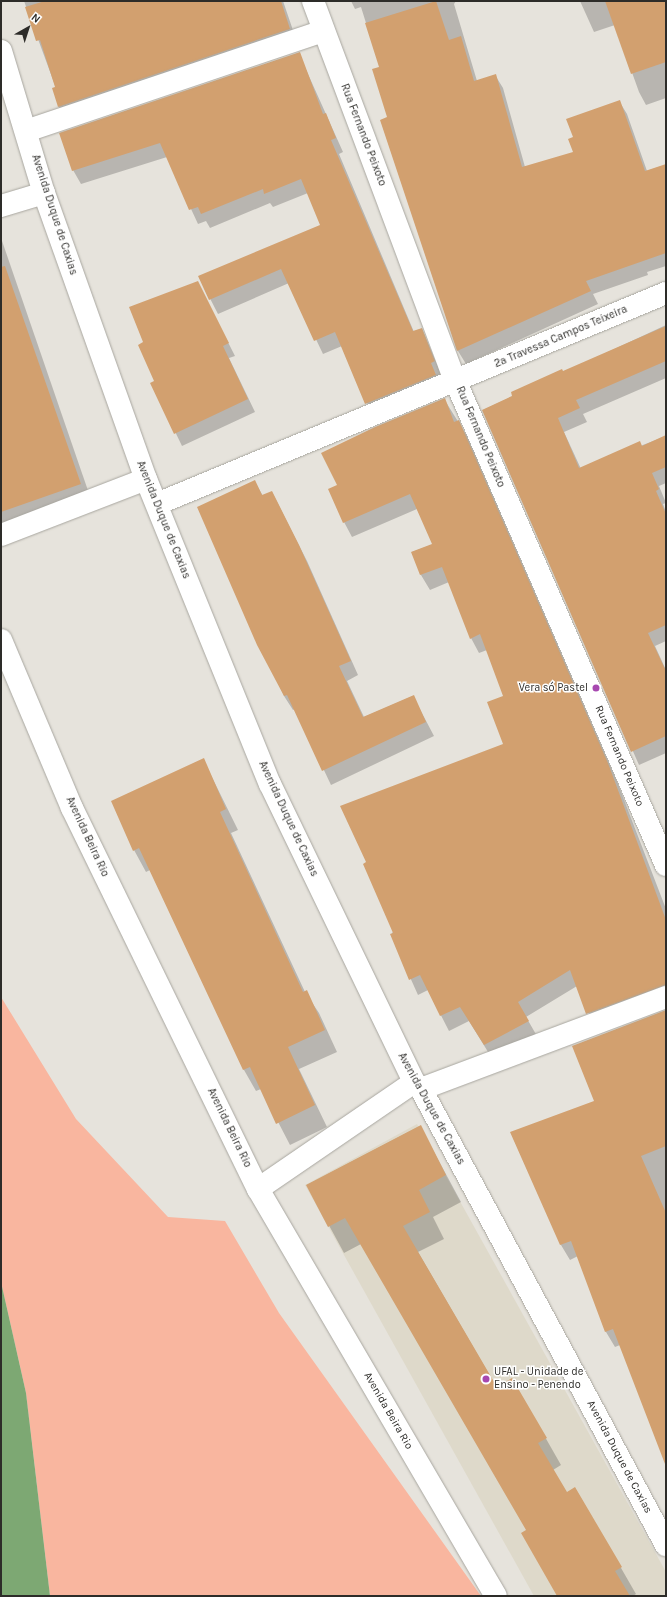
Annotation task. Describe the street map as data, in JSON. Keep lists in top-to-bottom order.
{
  "streets": {
    "main road": [
      "Rua Fernando Peixoto",
      "Avenida Duque de Caxias",
      "2ª Travessa Campos Teixeira",
      "Avenida Beira Rio"
    ]
  },
  "crossings": [
    ["Rua Fernando Peixoto", "2ª Travessa Campos Teixeira"],
    ["Avenida Duque de Caxias", "2ª Travessa Campos Teixeira"]
  ],
  "places": ["Vera só Pastel", "UFAL - Unidade de Ensino - Penendo"],
  "north": "top right"
}
